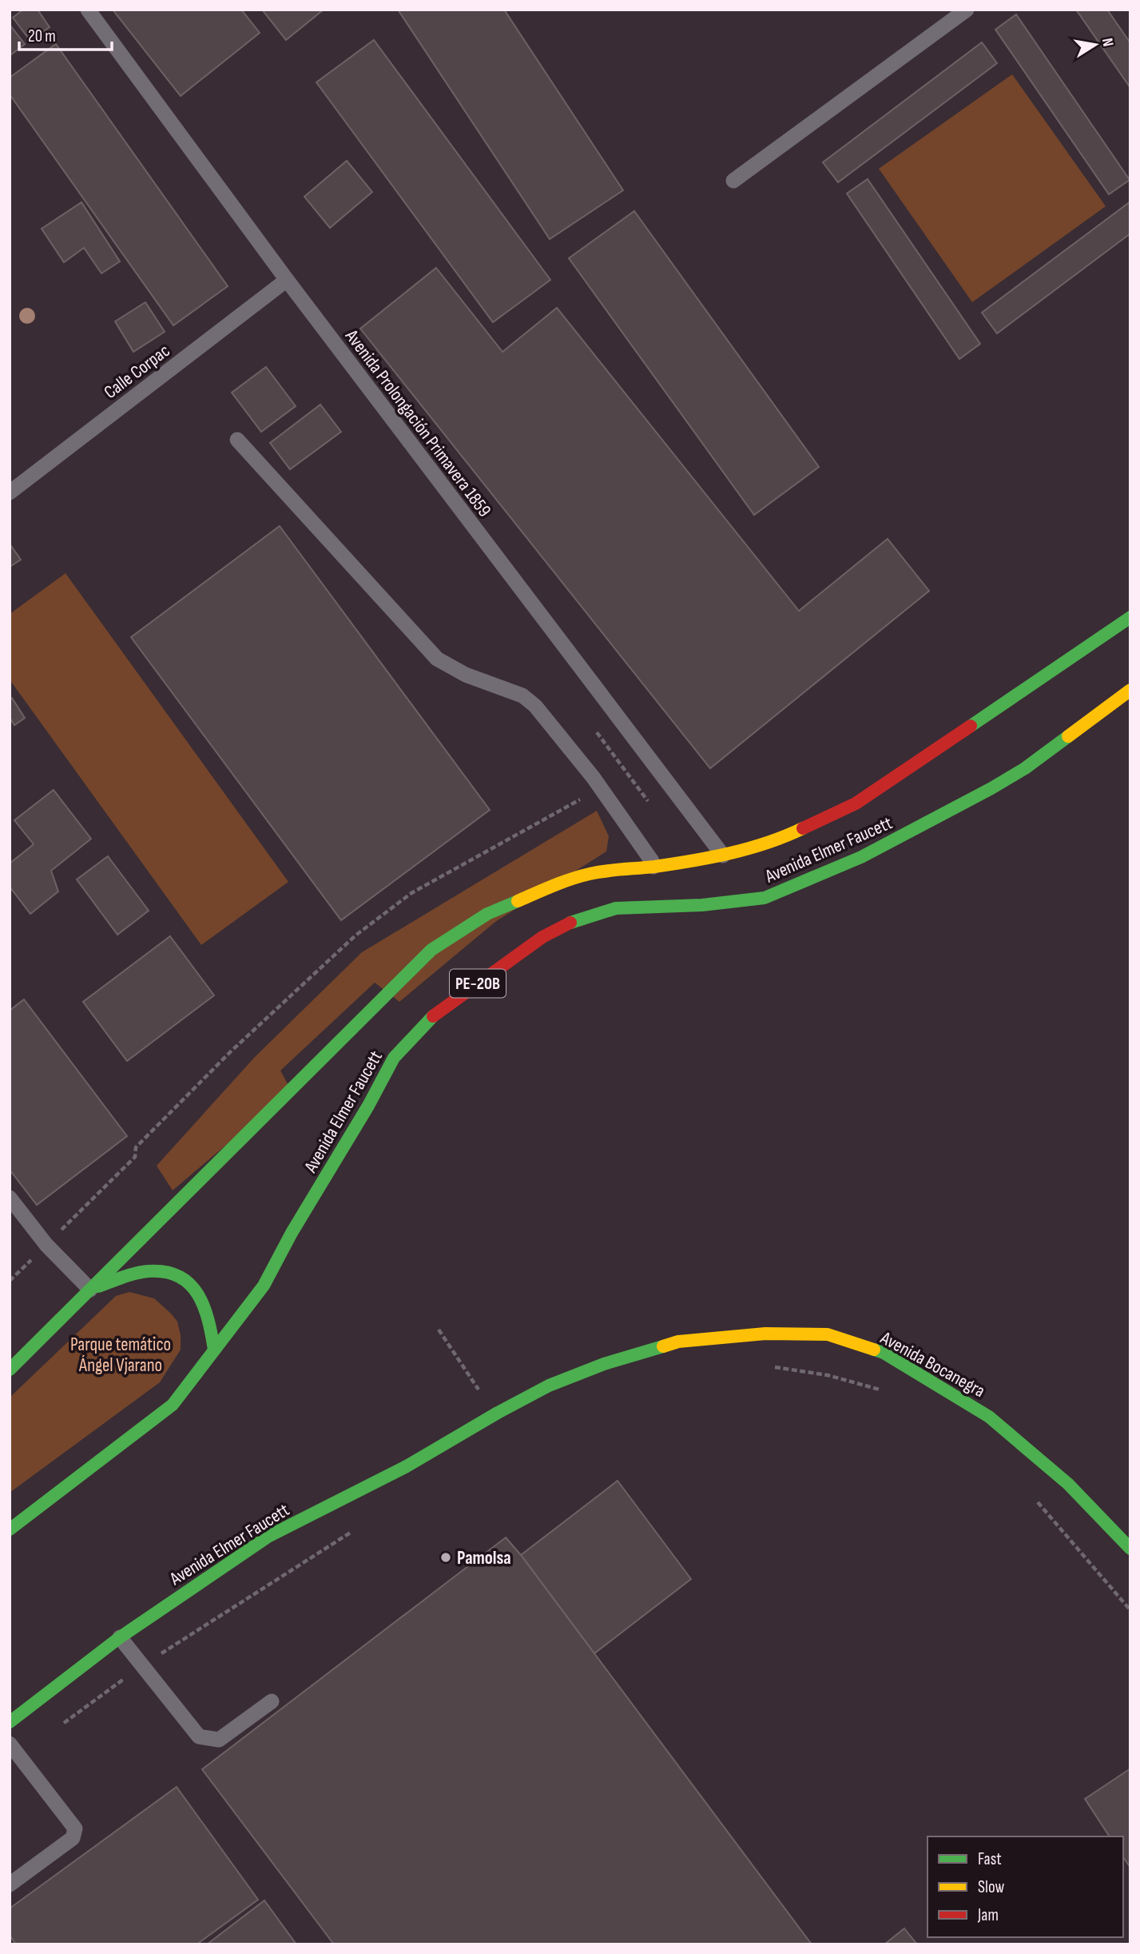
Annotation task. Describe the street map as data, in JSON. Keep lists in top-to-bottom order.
{
  "streets": {
    "main road": ["Avenida Elmer Faucett", "PE-20B", "Avenida Bocanegra"],
    "lane": ["Calle Corpac", "Avenida Prolongación Primavera 1859"]
  },
  "crossings": [
    ["Calle Corpac", "Avenida Prolongación Primavera 1859"],
    ["Avenida Prolongación Primavera 1859", "Avenida Elmer Faucett"],
    ["Avenida Elmer Faucett", "Avenida Bocanegra"]
  ],
  "parks": ["Parque temático Ángel Vjarano"],
  "places": ["Pamolsa"],
  "legend": ["Fast", "Slow", "Jam"],
  "scale_bar": "20 m",
  "north": "right"
}
